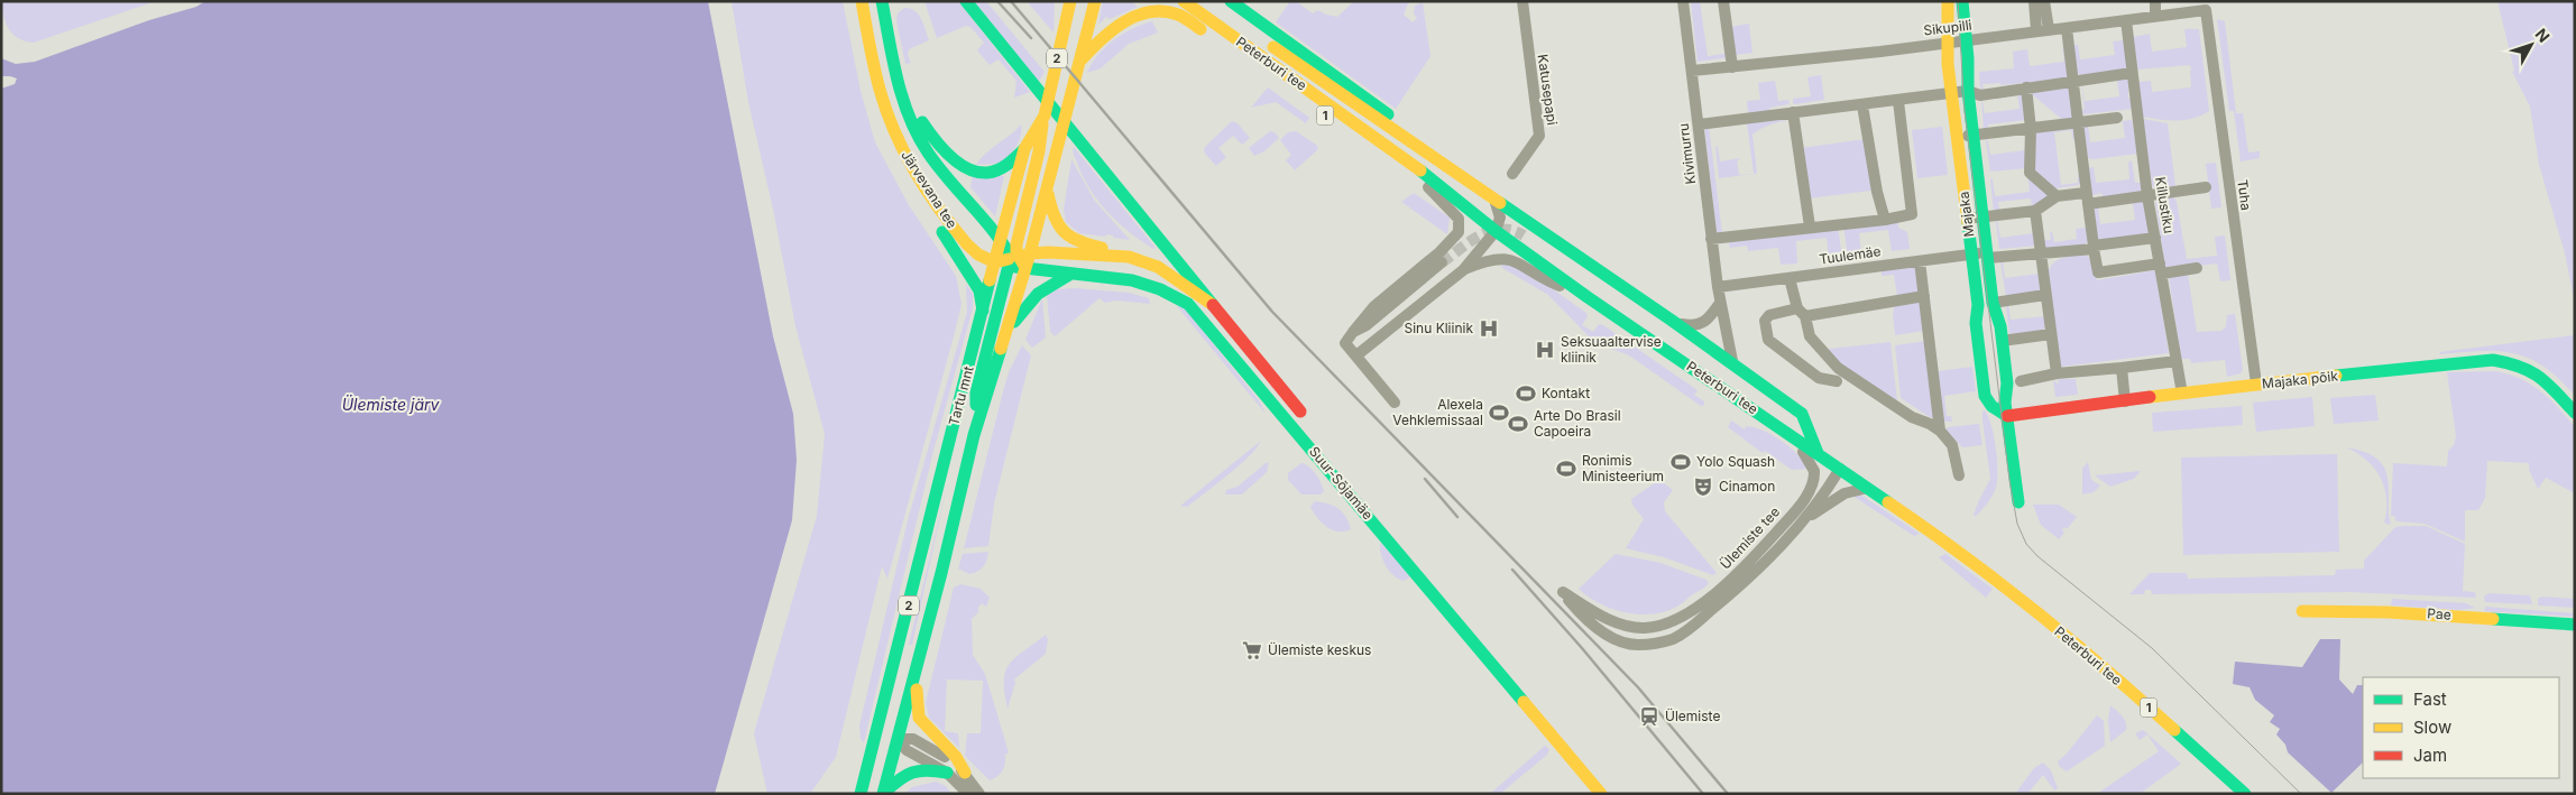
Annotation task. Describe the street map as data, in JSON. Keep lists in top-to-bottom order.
{
  "streets": {
    "main road": [
      "2",
      "Peterburi tee",
      "1",
      "Järvevana tee",
      "Majaka",
      "Majaka põik",
      "Tartu mnt",
      "Suur-Sõjamäe",
      "Pae"
    ],
    "street": [
      "Sikupilli",
      "Katusepapi",
      "Kivimurru",
      "Tuha",
      "Killustiku",
      "Tuulemäe",
      "Ülemiste tee"
    ]
  },
  "crossings": [
    ["Sikupilli", "Kivimurru"],
    ["Sikupilli", "Tuha"],
    ["Sikupilli", "Killustiku"],
    ["Sikupilli", "Majaka"],
    ["Peterburi tee", "1"],
    ["Peterburi tee", "Kivimurru"],
    ["Peterburi tee", "Ülemiste tee"],
    ["1", "Tartu mnt"],
    ["Kivimurru", "Tuulemäe"],
    ["Järvevana tee", "Tartu mnt"],
    ["Järvevana tee", "Suur-Sõjamäe"],
    ["Tuha", "Majaka põik"],
    ["Killustiku", "Tuulemäe"],
    ["Killustiku", "Majaka põik"],
    ["Majaka", "Tuulemäe"],
    ["Majaka", "Majaka põik"],
    ["Tartu mnt", "Suur-Sõjamäe"]
  ],
  "water": ["Ülemiste järv"],
  "places": {
    "hospital": ["Sinu Kliinik", "Seksuaaltervise kliinik"],
    "sports": [
      "Kontakt",
      "Alexela Vehklemissaal",
      "Arte Do Brasil Capoeira",
      "Yolo Squash",
      "Ronimis Ministeerium"
    ],
    "theatre": ["Cinamon"],
    "supermarket": ["Ülemiste keskus"],
    "station": ["Ülemiste"]
  },
  "legend": ["Fast", "Slow", "Jam"],
  "north": "top right"
}
